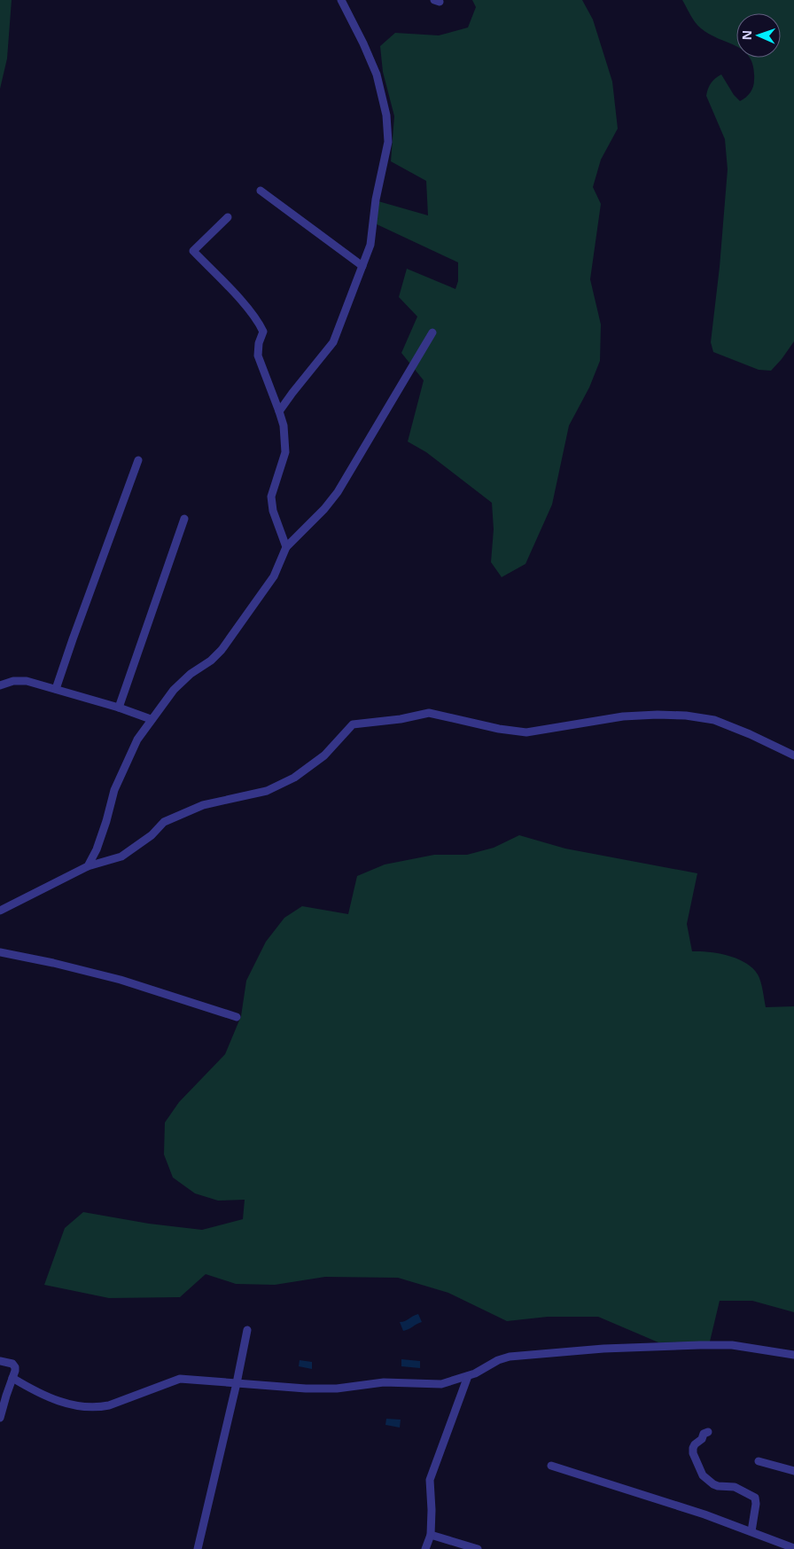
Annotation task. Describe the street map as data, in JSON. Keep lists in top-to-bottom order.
{
  "north": "left"
}
